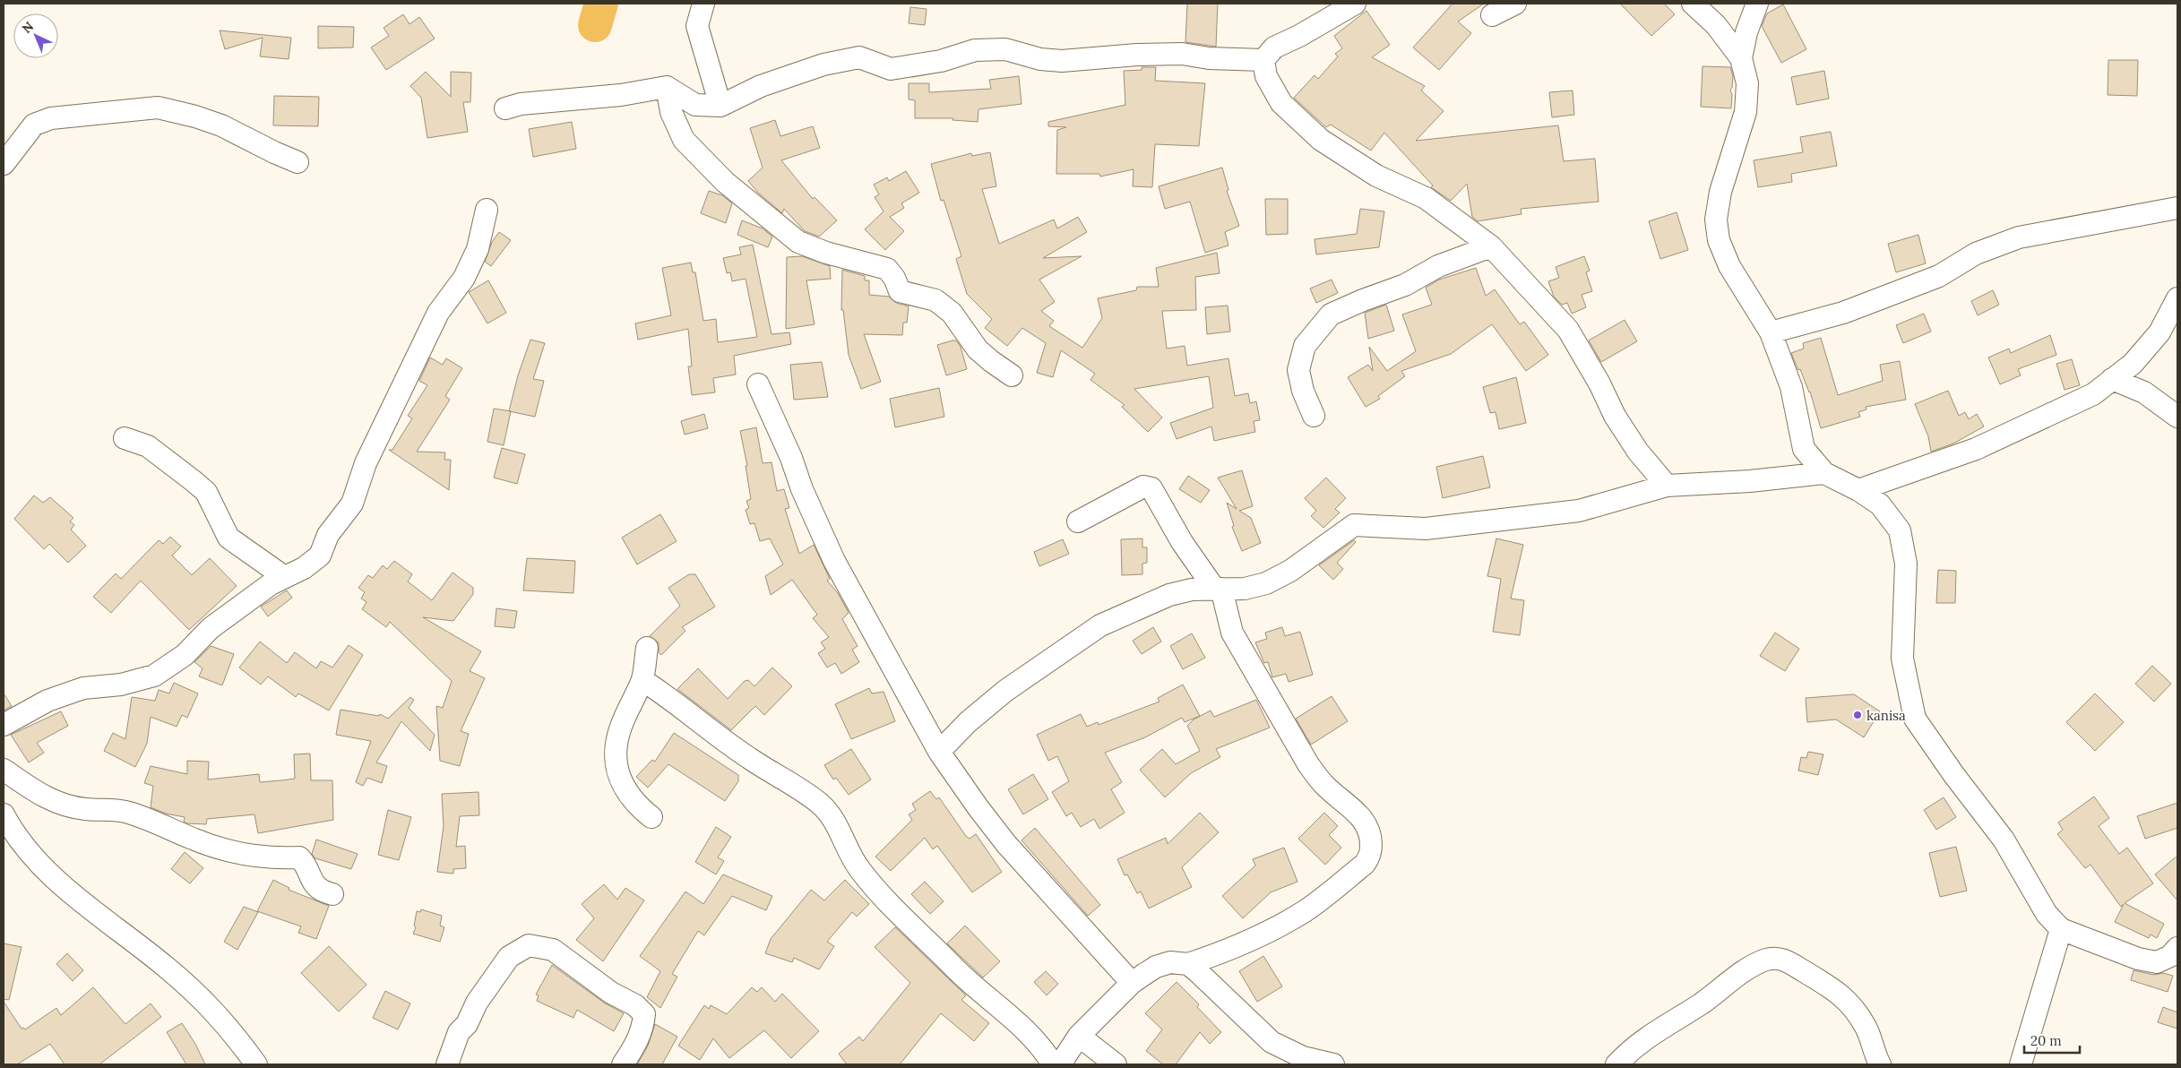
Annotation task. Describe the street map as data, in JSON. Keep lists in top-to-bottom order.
{
  "places": ["kanisa"],
  "scale_bar": "20 m",
  "north": "top left"
}
